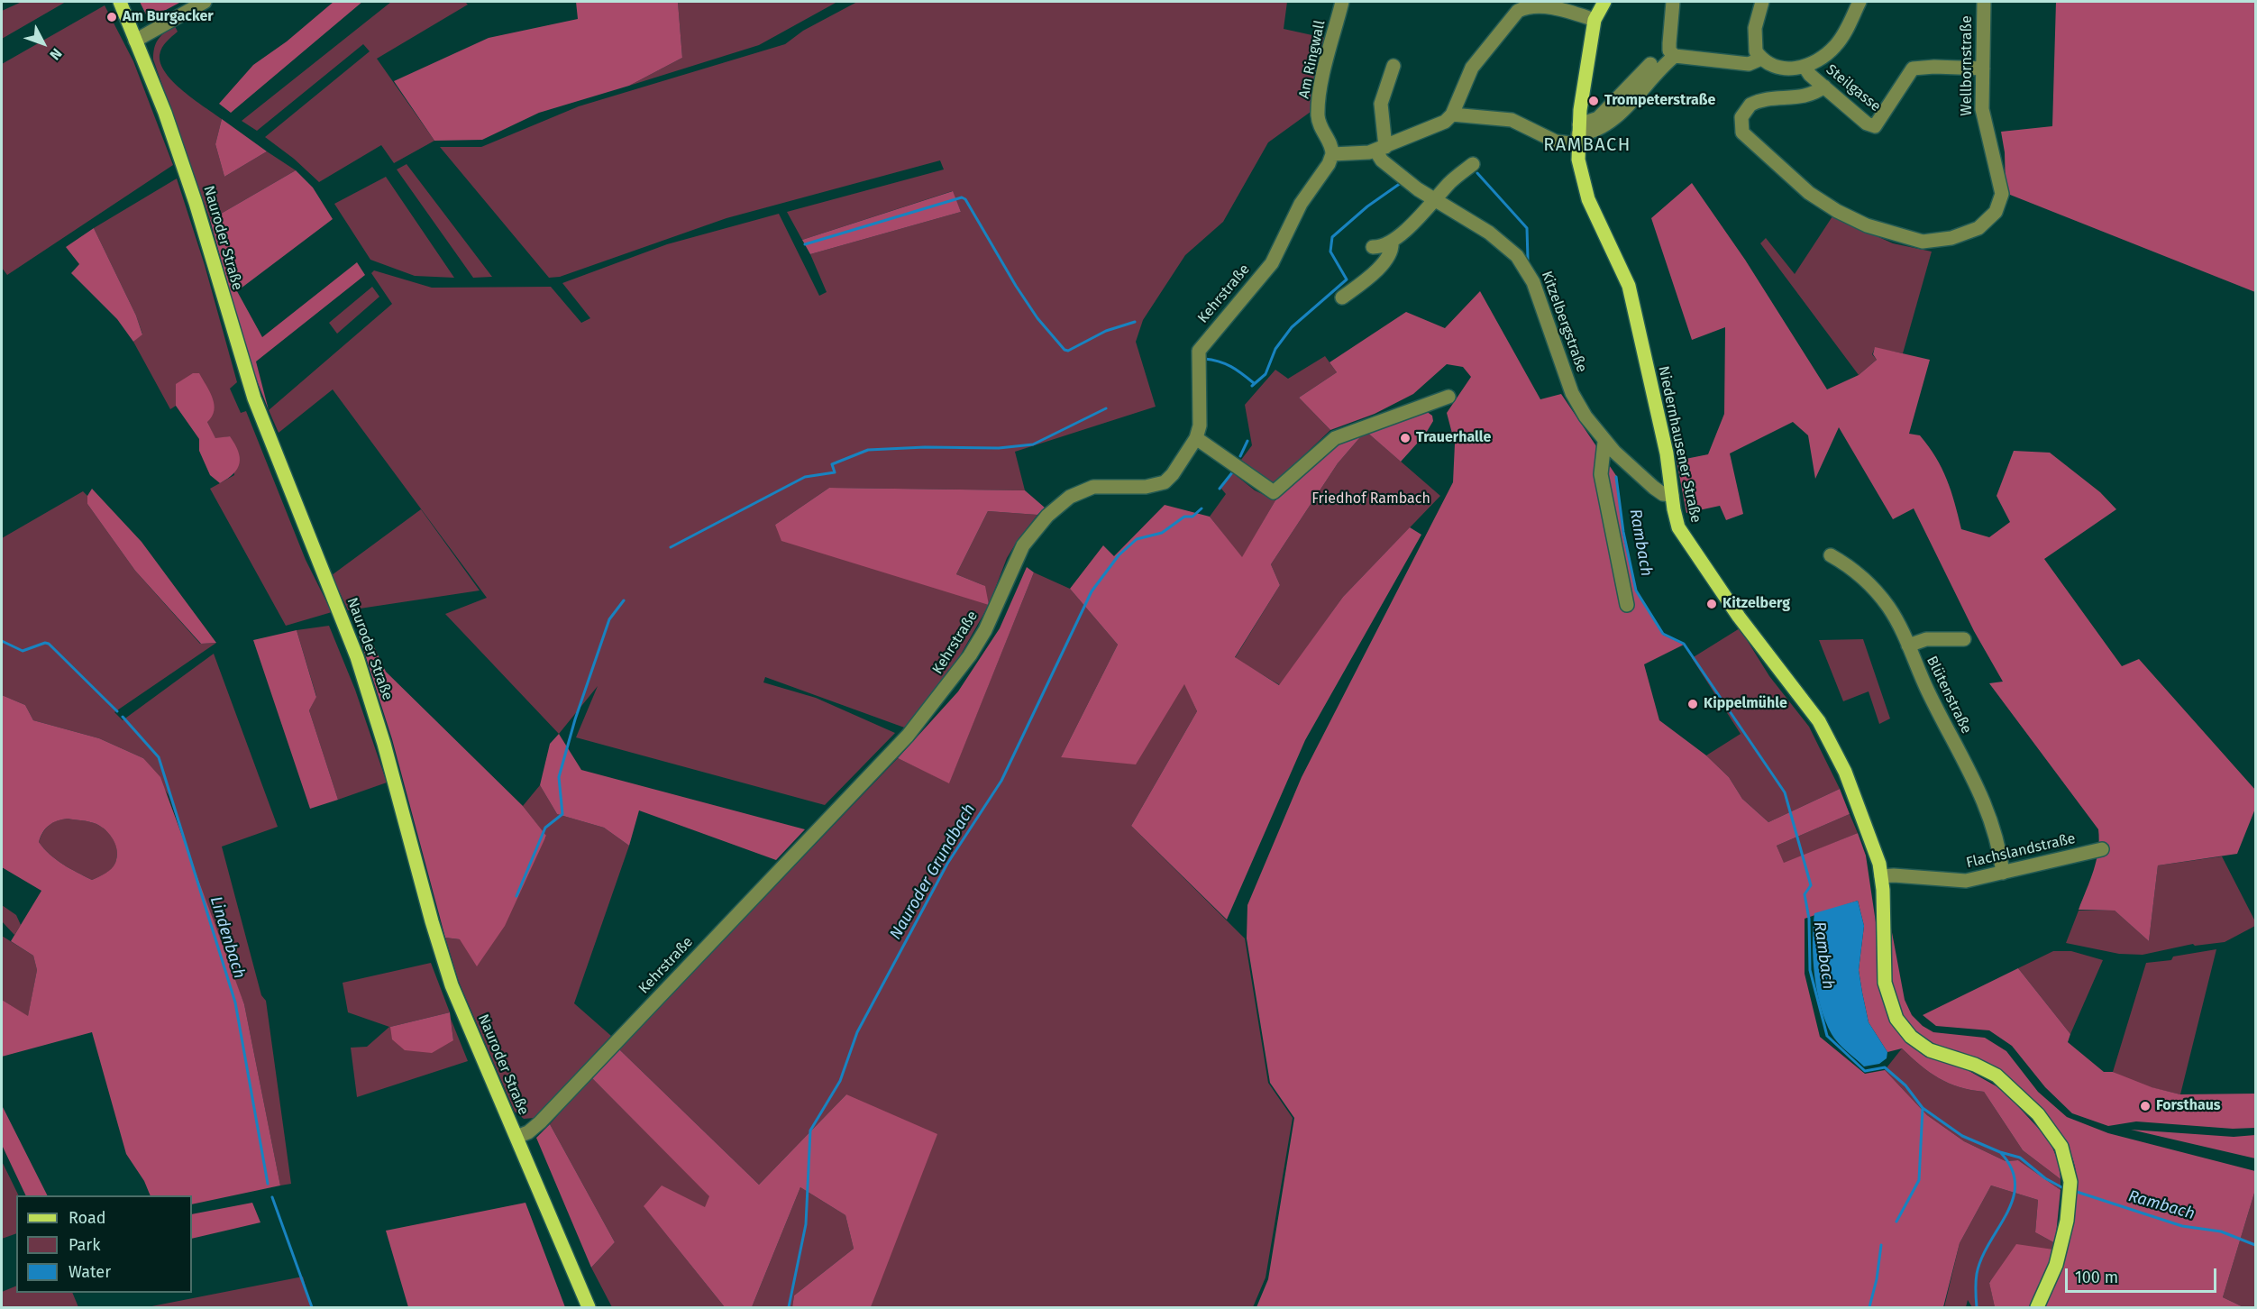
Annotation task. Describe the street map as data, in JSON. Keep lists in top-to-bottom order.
{
  "streets": {
    "main road": ["Nauroder Straße", "Niedernhausener Straße"],
    "street": [
      "Am Ringwall",
      "Wellbornstraße",
      "Steilgasse",
      "Kehrstraße",
      "Kitzelbergstraße",
      "Blütenstraße",
      "Flachslandstraße"
    ]
  },
  "crossings": [
    ["Am Ringwall", "Kehrstraße"],
    ["Wellbornstraße", "Steilgasse"],
    ["Nauroder Straße", "Kehrstraße"],
    ["Kitzelbergstraße", "Niedernhausener Straße"],
    ["Niedernhausener Straße", "Flachslandstraße"],
    ["Blütenstraße", "Flachslandstraße"]
  ],
  "districts": ["RAMBACH"],
  "water": ["Rambach", "Nauroder Grundbach", "Lindenbach"],
  "parks": ["Friedhof Rambach"],
  "places": [
    "Am Burgacker",
    "Trompeterstraße",
    "Trauerhalle",
    "Kitzelberg",
    "Kippelmühle",
    "Forsthaus"
  ],
  "legend": ["Road", "Park", "Water"],
  "scale_bar": "100 m",
  "north": "bottom right"
}
